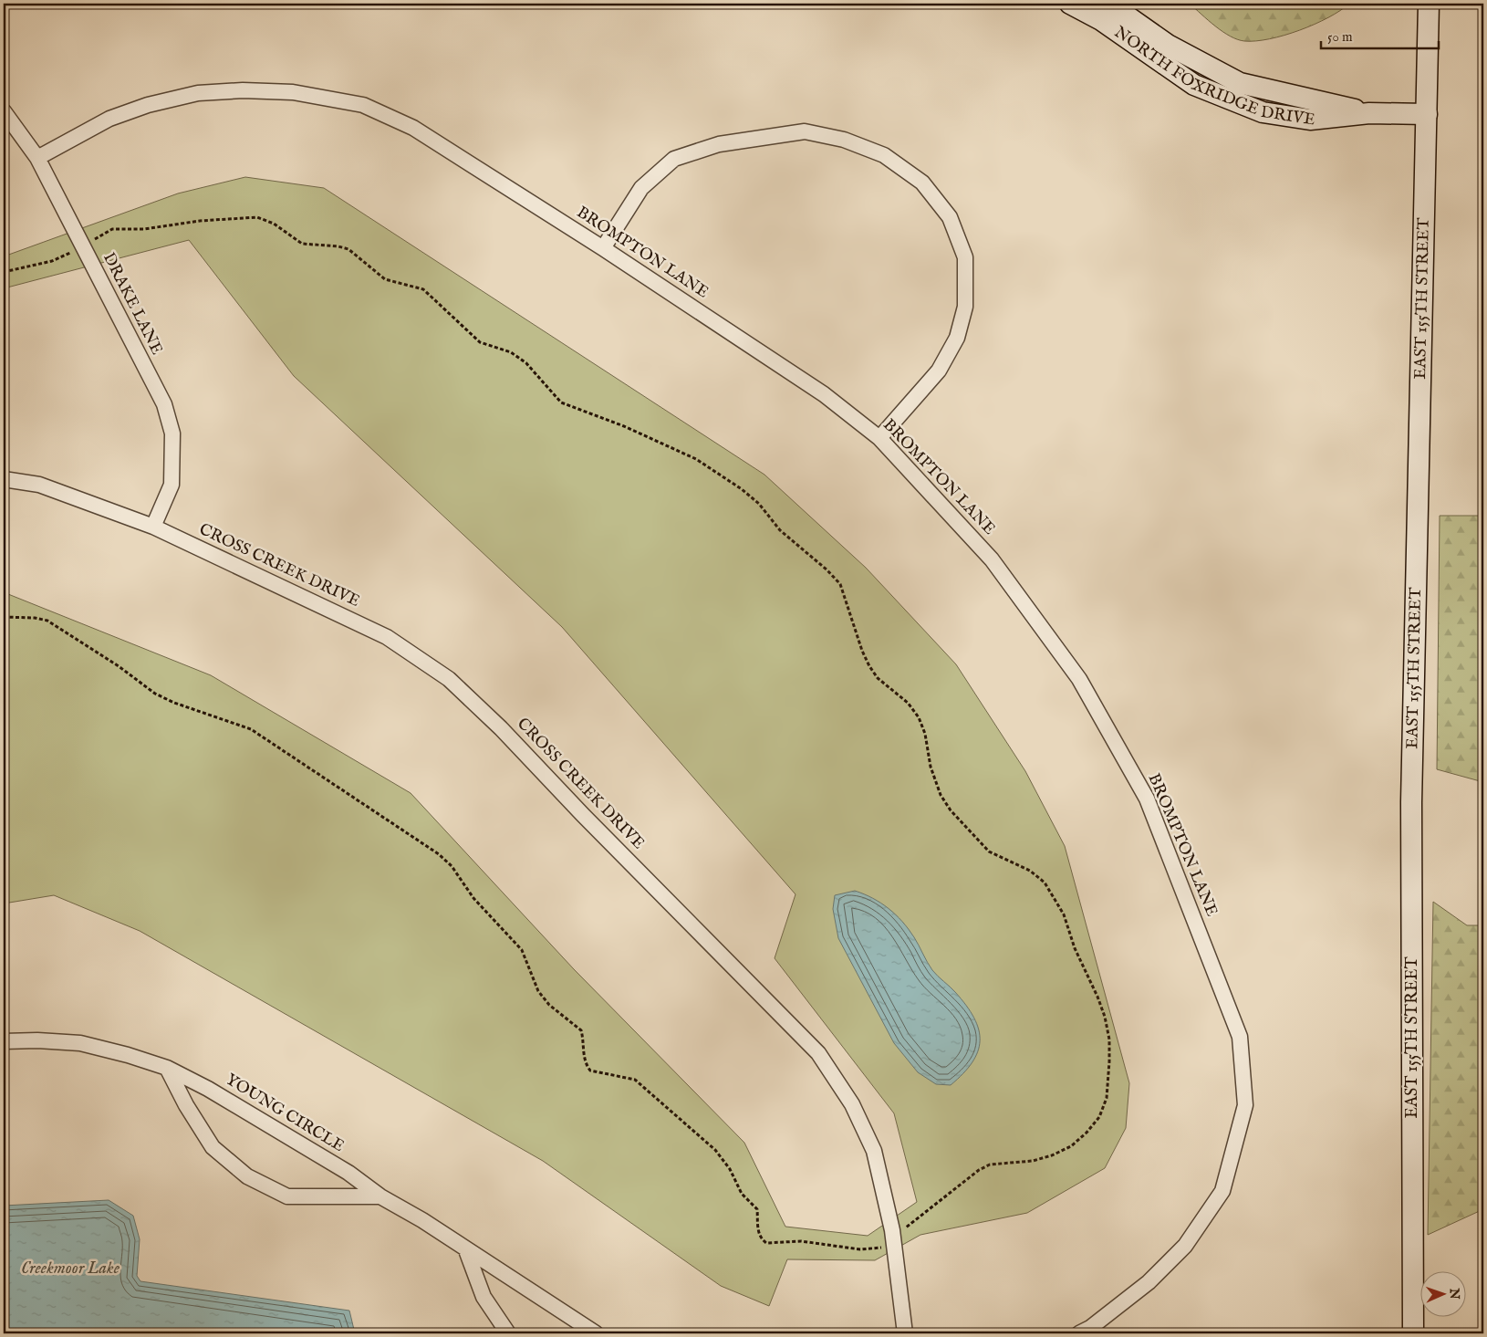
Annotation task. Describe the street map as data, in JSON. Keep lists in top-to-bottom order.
{
  "streets": {
    "street": [
      "NORTH FOXRIDGE DRIVE",
      "BROMPTON LANE",
      "EAST 155TH STREET",
      "DRAKE LANE",
      "CROSS CREEK DRIVE",
      "YOUNG CIRCLE"
    ]
  },
  "crossings": [
    ["NORTH FOXRIDGE DRIVE", "EAST 155TH STREET"],
    ["BROMPTON LANE", "DRAKE LANE"],
    ["DRAKE LANE", "CROSS CREEK DRIVE"]
  ],
  "water": ["Creekmoor Lake"],
  "scale_bar": "50 m",
  "north": "right"
}
